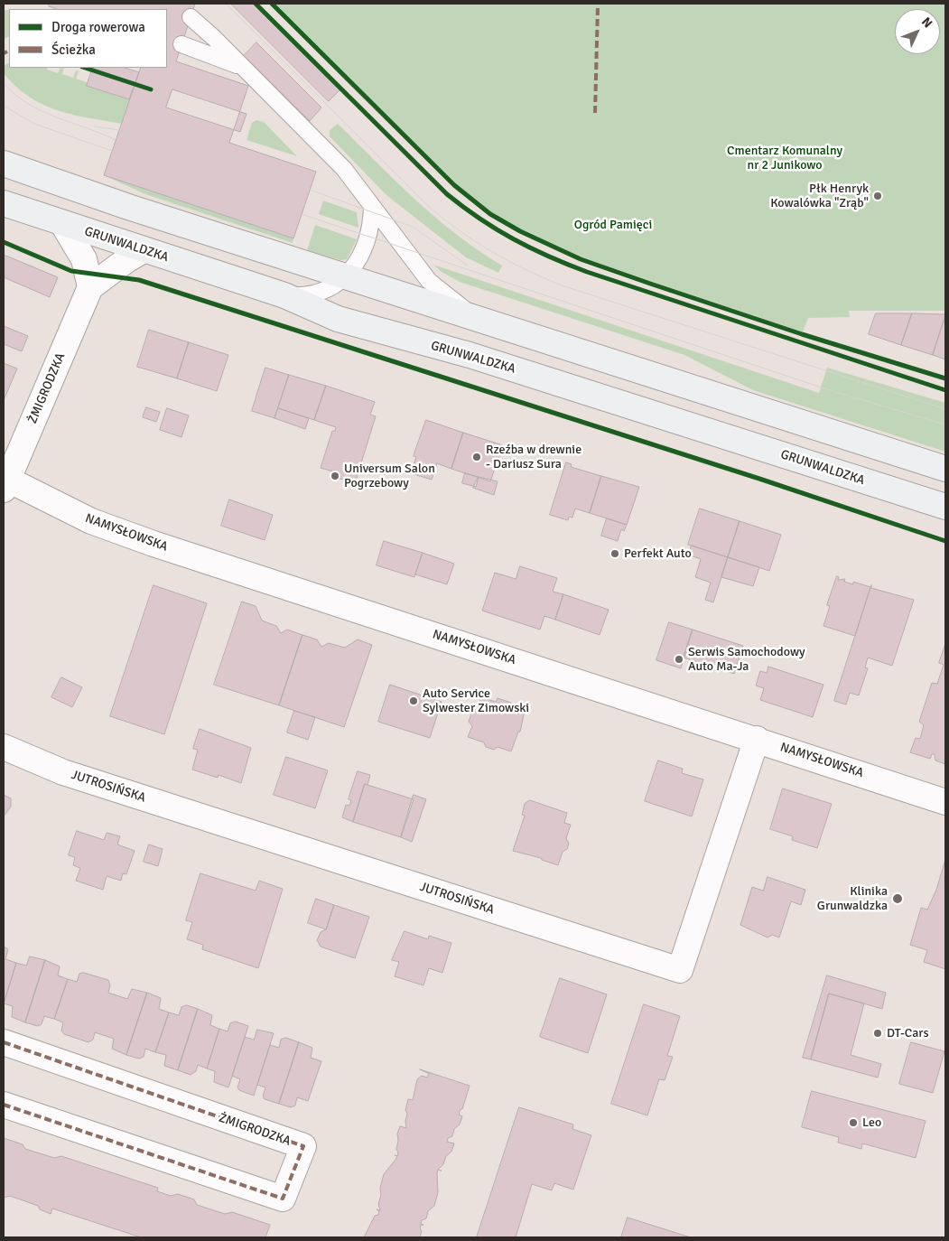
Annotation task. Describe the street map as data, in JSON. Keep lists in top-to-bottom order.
{
  "streets": {
    "street": [
      "GRUNWALDZKA",
      "ŻMIGRODZKA",
      "NAMYSŁOWSKA",
      "JUTROSIŃSKA"
    ]
  },
  "crossings": [
    ["GRUNWALDZKA", "ŻMIGRODZKA"],
    ["ŻMIGRODZKA", "NAMYSŁOWSKA"],
    ["NAMYSŁOWSKA", "JUTROSIŃSKA"]
  ],
  "parks": ["Cmentarz Komunalny nr 2 Junikowo", "Ogród Pamięci"],
  "places": [
    "Płk Henryk Kowalówka \"Zrąb\"",
    "Rzeźba w drewnie - Dariusz Sura",
    "Universum Salon Pogrzebowy",
    "Perfekt Auto",
    "Serwis Samochodowy Auto Ma-Ja",
    "Auto Service Sylwester Zimowski",
    "Klinika Grunwaldzka",
    "DT-Cars",
    "Leo"
  ],
  "legend": ["Droga rowerowa", "Ścieżka"],
  "north": "top right"
}
